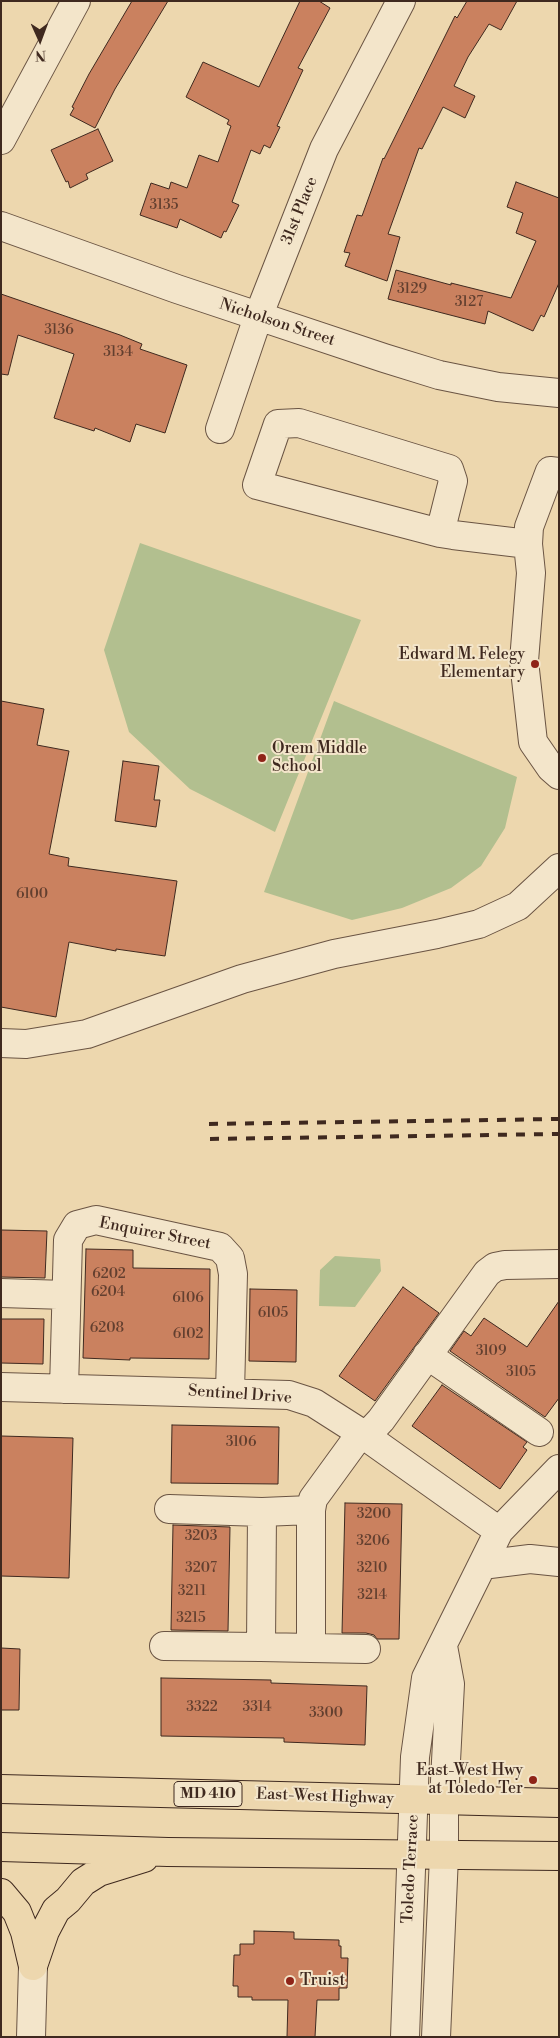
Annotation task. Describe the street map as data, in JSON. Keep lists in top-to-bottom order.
{
  "streets": {
    "main road": ["MD 410", "East-West Highway"],
    "street": [
      "31st Place",
      "Nicholson Street",
      "Enquirer Street",
      "Sentinel Drive",
      "Toledo Terrace"
    ]
  },
  "crossings": [
    ["31st Place", "Nicholson Street"],
    ["Enquirer Street", "Sentinel Drive"],
    ["Sentinel Drive", "Toledo Terrace"],
    ["East-West Highway", "Toledo Terrace"]
  ],
  "places": [
    "Edward M. Felegy Elementary",
    "Orem Middle School",
    "East-West Hwy at Toledo Ter",
    "Truist"
  ],
  "house_numbers": [
    "3135",
    "3129",
    "3127",
    "3136",
    "3134",
    "6100",
    "6202",
    "6204",
    "6106",
    "6105",
    "6208",
    "6102",
    "3109",
    "3105",
    "3106",
    "3200",
    "3203",
    "3206",
    "3207",
    "3210",
    "3211",
    "3214",
    "3215",
    "3322",
    "3314",
    "3300"
  ],
  "north": "bottom"
}
